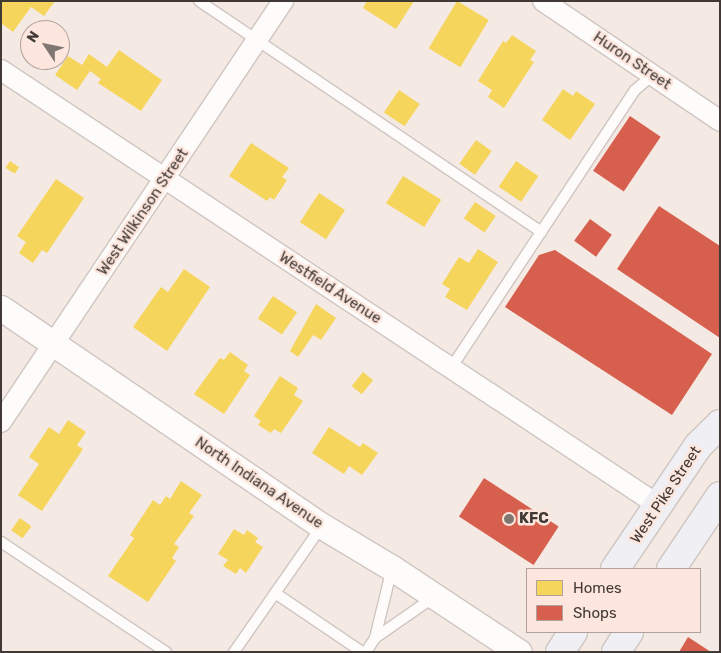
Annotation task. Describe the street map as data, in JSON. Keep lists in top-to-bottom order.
{
  "streets": {
    "highway": ["West Pike Street"],
    "street": [
      "Huron Street",
      "West Wilkinson Street",
      "Westfield Avenue",
      "North Indiana Avenue"
    ]
  },
  "crossings": [
    ["West Wilkinson Street", "Westfield Avenue"],
    ["West Wilkinson Street", "North Indiana Avenue"],
    ["Westfield Avenue", "West Pike Street"]
  ],
  "places": ["KFC"],
  "legend": ["Homes", "Shops"],
  "north": "top left"
}
